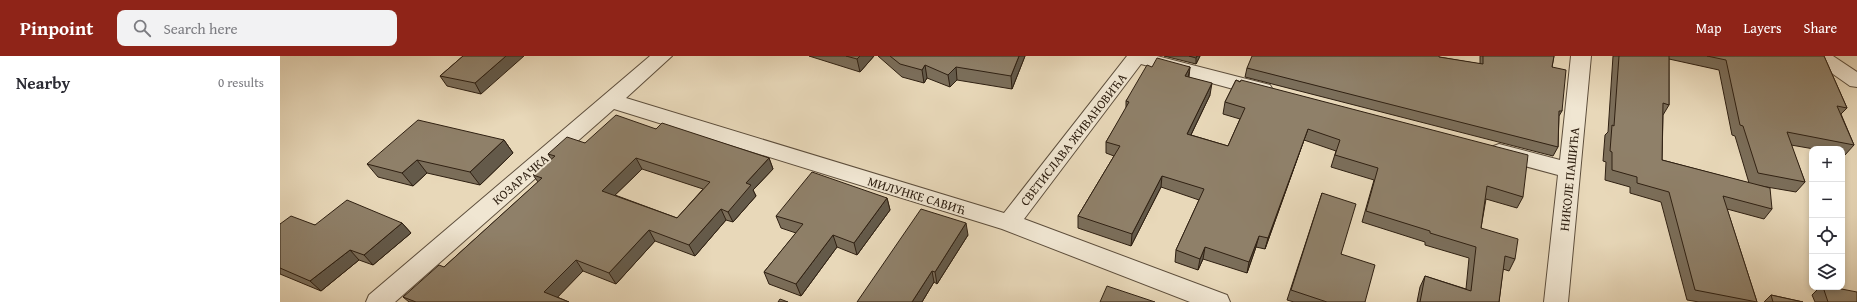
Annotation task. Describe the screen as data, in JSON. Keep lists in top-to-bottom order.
{
  "streets": {
    "street": [
      "СВЕТИСЛАВА ЖИВАНОВИЋА",
      "КОЗАРАЧКА",
      "НИКОЛЕ ПАШИЋА",
      "МИЛУНКЕ САВИЋ"
    ]
  },
  "crossings": [
    ["СВЕТИСЛАВА ЖИВАНОВИЋА", "МИЛУНКЕ САВИЋ"],
    ["КОЗАРАЧКА", "МИЛУНКЕ САВИЋ"]
  ],
  "page": {
    "header": "Pinpoint",
    "search": "Search here",
    "nav": ["Map", "Layers", "Share"],
    "heading": ["Nearby", "0 results"],
    "map_buttons": ["+", "−"]
  }
}
